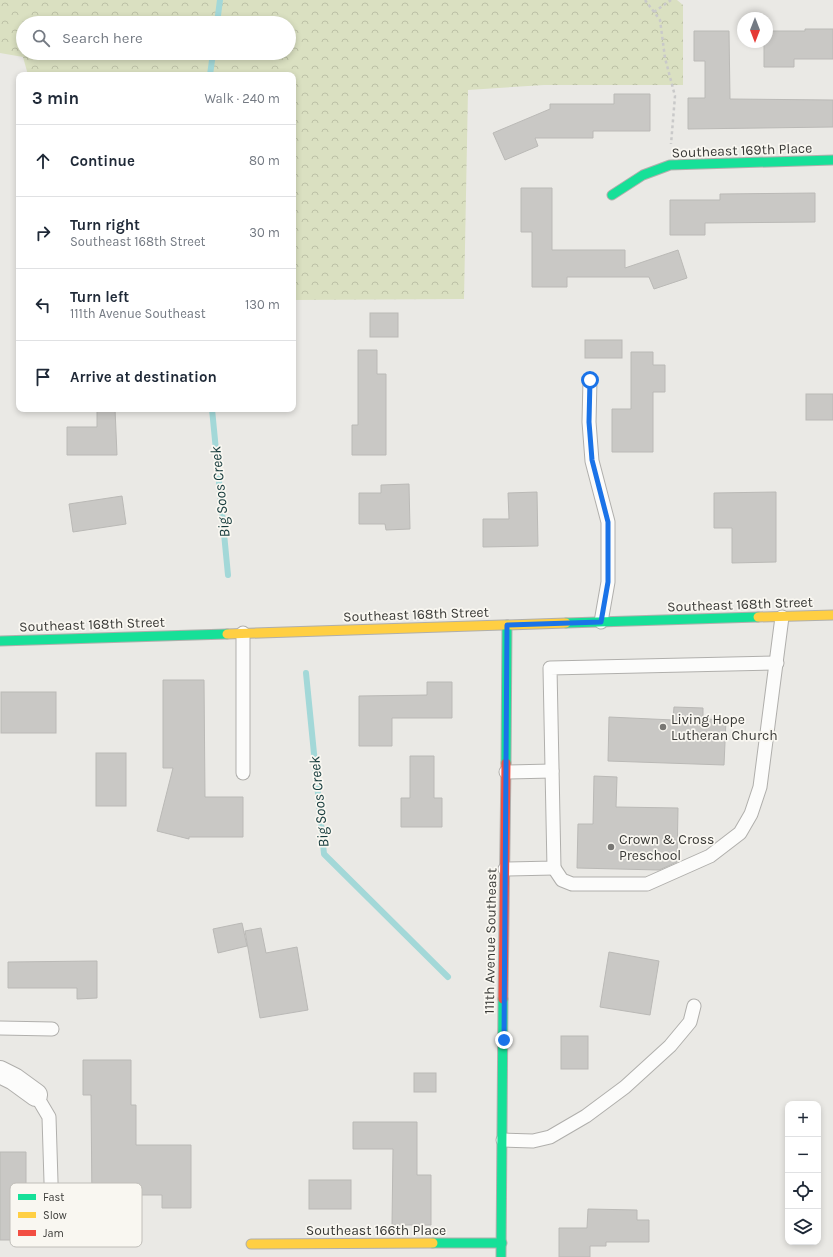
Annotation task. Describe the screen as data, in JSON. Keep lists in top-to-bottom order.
{
  "streets": {
    "street": [
      "Southeast 169th Place",
      "Southeast 168th Street",
      "111th Avenue Southeast",
      "Southeast 166th Place"
    ]
  },
  "crossings": [
    ["Southeast 168th Street", "111th Avenue Southeast"],
    ["111th Avenue Southeast", "Southeast 166th Place"]
  ],
  "water": ["Big Soos Creek"],
  "places": ["Living Hope Lutheran Church", "Crown & Cross Preschool"],
  "legend": ["Fast", "Slow", "Jam"],
  "north": "bottom",
  "page": {
    "search": "Search here",
    "heading": ["3 min", "Walk · 240 m"],
    "list": [
      ["Continue", "80 m"],
      ["Turn right", "Southeast 168th Street", "30 m"],
      ["Turn left", "111th Avenue Southeast", "130 m"],
      "Arrive at destination"
    ],
    "map_buttons": ["+", "−"]
  }
}
